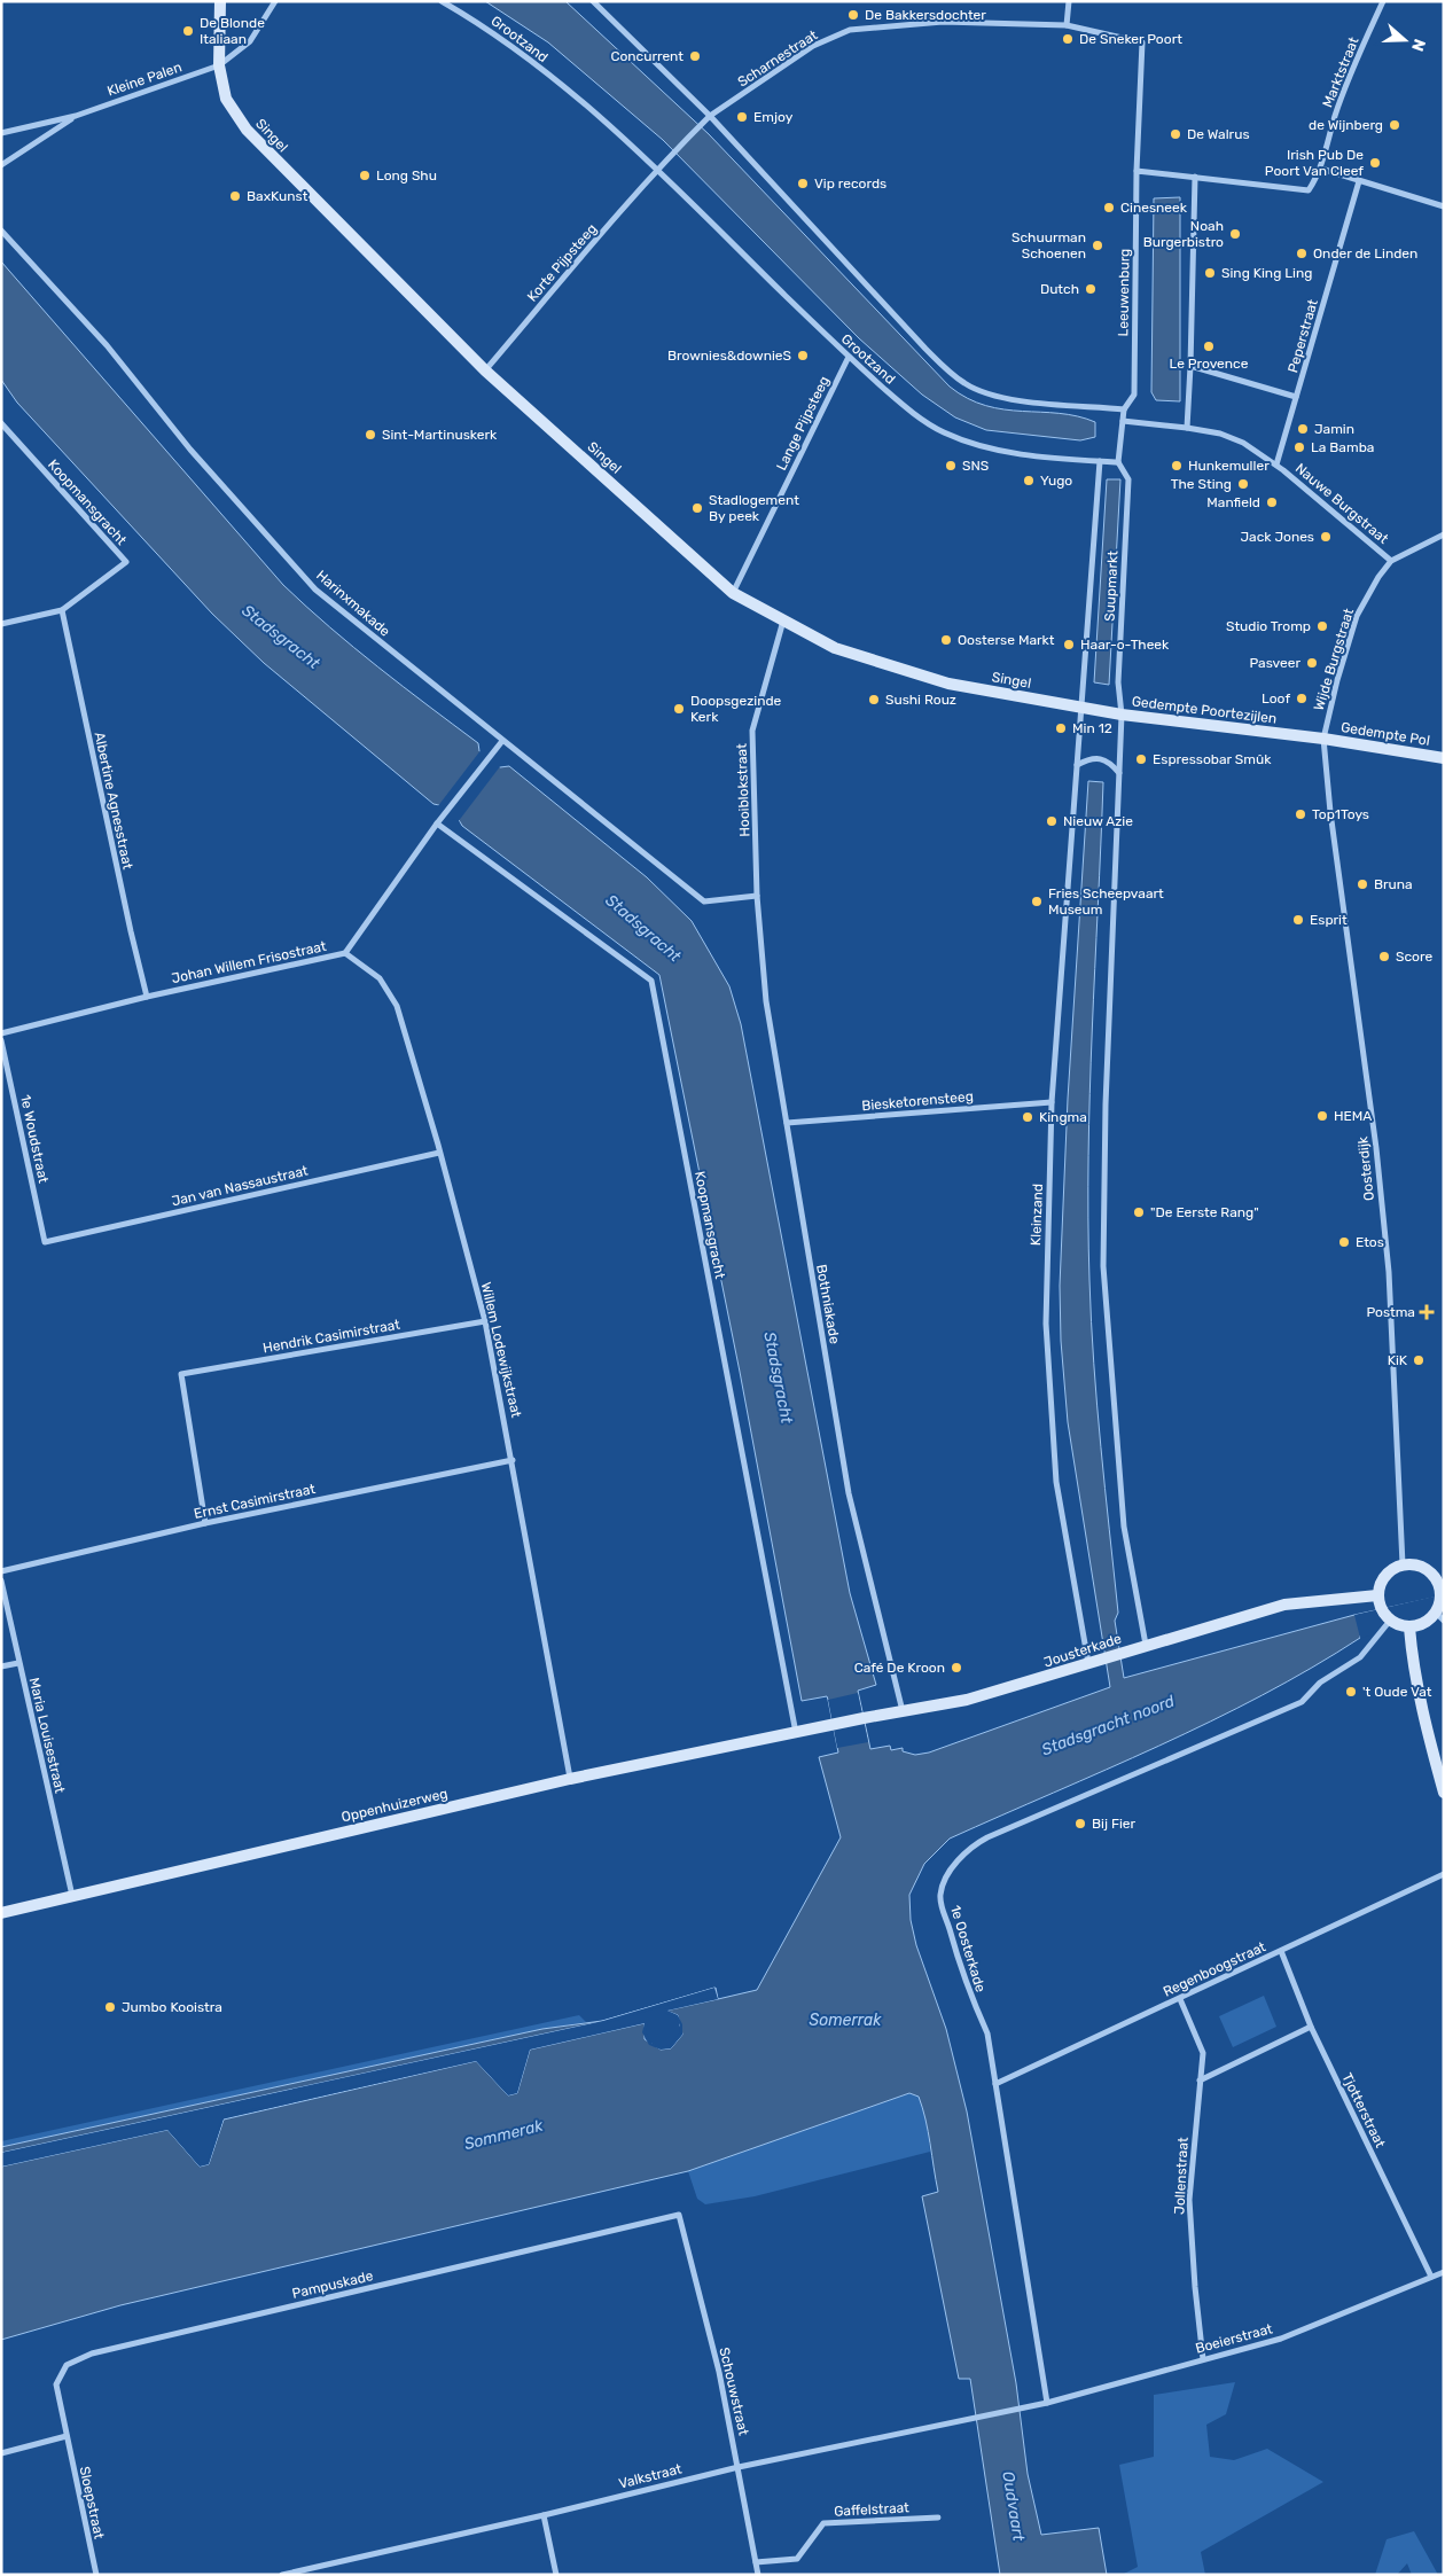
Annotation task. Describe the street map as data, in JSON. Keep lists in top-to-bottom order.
{
  "streets": {
    "main road": [
      "Singel",
      "Gedempte Poortezijlen",
      "Gedempte Pol",
      "Jousterkade",
      "Oppenhuizerweg"
    ],
    "street": [
      "Grootzand",
      "Scharnestraat",
      "Marktstraat",
      "Kleine Palen",
      "Korte Pijpsteeg",
      "Leeuwenburg",
      "Peperstraat",
      "Lange Pijpsteeg",
      "Koopmansgracht",
      "Nauwe Burgstraat",
      "Suupmarkt",
      "Harinxmakade",
      "Wijde Burgstraat",
      "Hooiblokstraat",
      "Albertine Agnesstraat",
      "Johan Willem Frisostraat",
      "Biesketorensteeg",
      "1e Woudstraat",
      "Oosterdijk",
      "Jan van Nassaustraat",
      "Kleinzand",
      "Bothniakade",
      "Hendrik Casimirstraat",
      "Willem Lodewijkstraat",
      "Ernst Casimirstraat",
      "Maria Louisestraat",
      "1e Oosterkade",
      "Regenboogstraat",
      "Tjotterstraat",
      "Jollenstraat",
      "Pampuskade",
      "Boeierstraat",
      "Schouwstraat",
      "Valkstraat",
      "Sloepstraat",
      "Gaffelstraat"
    ]
  },
  "crossings": [
    ["Grootzand", "Korte Pijpsteeg"],
    ["Grootzand", "Leeuwenburg"],
    ["Grootzand", "Lange Pijpsteeg"],
    ["Grootzand", "Suupmarkt"],
    ["Scharnestraat", "Leeuwenburg"],
    ["Kleine Palen", "Singel"],
    ["Singel", "Korte Pijpsteeg"],
    ["Singel", "Lange Pijpsteeg"],
    ["Singel", "Suupmarkt"],
    ["Singel", "Gedempte Poortezijlen"],
    ["Singel", "Hooiblokstraat"],
    ["Singel", "Kleinzand"],
    ["Leeuwenburg", "Nauwe Burgstraat"],
    ["Leeuwenburg", "Suupmarkt"],
    ["Peperstraat", "Nauwe Burgstraat"],
    ["Koopmansgracht", "Albertine Agnesstraat"],
    ["Koopmansgracht", "Johan Willem Frisostraat"],
    ["Koopmansgracht", "Jousterkade"],
    ["Koopmansgracht", "Oppenhuizerweg"],
    ["Nauwe Burgstraat", "Wijde Burgstraat"],
    ["Suupmarkt", "Gedempte Poortezijlen"],
    ["Suupmarkt", "Kleinzand"],
    ["Harinxmakade", "Hooiblokstraat"],
    ["Harinxmakade", "Johan Willem Frisostraat"],
    ["Harinxmakade", "Bothniakade"],
    ["Wijde Burgstraat", "Gedempte Poortezijlen"],
    ["Wijde Burgstraat", "Gedempte Pol"],
    ["Wijde Burgstraat", "Oosterdijk"],
    ["Gedempte Poortezijlen", "Gedempte Pol"],
    ["Gedempte Poortezijlen", "Oosterdijk"],
    ["Gedempte Poortezijlen", "Kleinzand"],
    ["Gedempte Pol", "Oosterdijk"],
    ["Hooiblokstraat", "Bothniakade"],
    ["Albertine Agnesstraat", "Johan Willem Frisostraat"],
    ["Johan Willem Frisostraat", "Willem Lodewijkstraat"],
    ["Biesketorensteeg", "Kleinzand"],
    ["Biesketorensteeg", "Bothniakade"],
    ["1e Woudstraat", "Jan van Nassaustraat"],
    ["Oosterdijk", "Jousterkade"],
    ["Oosterdijk", "1e Oosterkade"],
    ["Jan van Nassaustraat", "Willem Lodewijkstraat"],
    ["Kleinzand", "Jousterkade"],
    ["Bothniakade", "Jousterkade"],
    ["Hendrik Casimirstraat", "Willem Lodewijkstraat"],
    ["Hendrik Casimirstraat", "Ernst Casimirstraat"],
    ["Willem Lodewijkstraat", "Ernst Casimirstraat"],
    ["Willem Lodewijkstraat", "Oppenhuizerweg"],
    ["Jousterkade", "Oppenhuizerweg"],
    ["Jousterkade", "1e Oosterkade"],
    ["Maria Louisestraat", "Oppenhuizerweg"],
    ["1e Oosterkade", "Regenboogstraat"],
    ["1e Oosterkade", "Boeierstraat"],
    ["Regenboogstraat", "Tjotterstraat"],
    ["Regenboogstraat", "Jollenstraat"],
    ["Tjotterstraat", "Boeierstraat"],
    ["Jollenstraat", "Boeierstraat"],
    ["Pampuskade", "Schouwstraat"],
    ["Pampuskade", "Sloepstraat"],
    ["Boeierstraat", "Valkstraat"],
    ["Schouwstraat", "Valkstraat"],
    ["Schouwstraat", "Gaffelstraat"]
  ],
  "water": [
    "Stadsgracht",
    "Stadsgracht noord",
    "Somerrak",
    "Sommerak",
    "Oudvaart"
  ],
  "places": {
    "other": [
      "De Bakkersdochter",
      "De Blonde Italiaan",
      "De Sneker Poort",
      "Concurrent",
      "Emjoy",
      "de Wijnberg",
      "De Walrus",
      "Irish Pub De Poort Van Cleef",
      "Long Shu",
      "Vip records",
      "BaxKunst",
      "Cinesneek",
      "Noah Burgerbistro",
      "Schuurman Schoenen",
      "Onder de Linden",
      "Sing King Ling",
      "Dutch",
      "Le Provence",
      "Brownies&downieS",
      "Jamin",
      "Sint-Martinuskerk",
      "La Bamba",
      "SNS",
      "Hunkemuller",
      "Yugo",
      "The Sting",
      "Manfield",
      "Stadlogement By peek",
      "Jack Jones",
      "Studio Tromp",
      "Oosterse Markt",
      "Haar-o-Theek",
      "Pasveer",
      "Loof",
      "Sushi Rouz",
      "Doopsgezinde Kerk",
      "Min 12",
      "Espressobar Smûk",
      "Top1Toys",
      "Nieuw Azie",
      "Bruna",
      "Fries Scheepvaart Museum",
      "Esprit",
      "Score",
      "HEMA",
      "Kingma",
      "\"De Eerste Rang\"",
      "Etos",
      "KiK",
      "Café De Kroon",
      "'t Oude Vat",
      "Bij Fier",
      "Jumbo Kooistra"
    ],
    "health": ["Postma"]
  },
  "north": "right"
}
